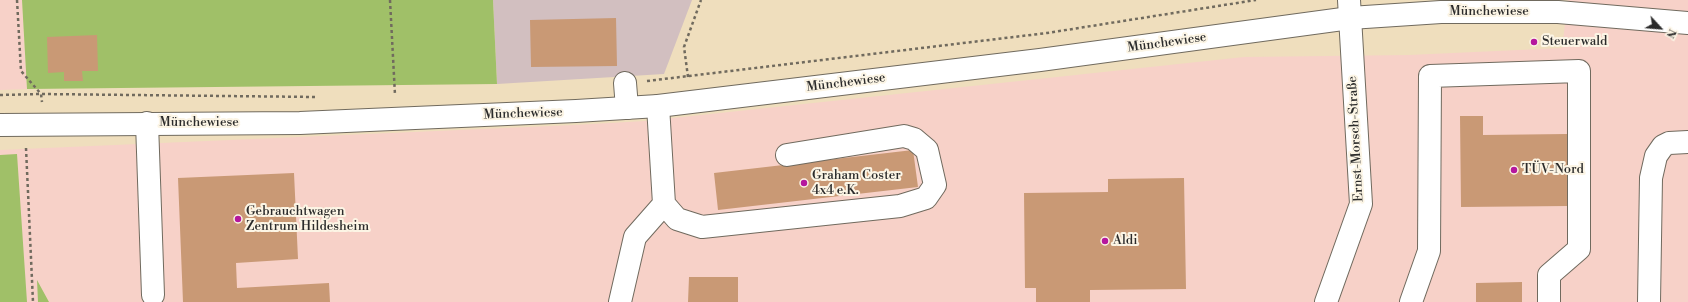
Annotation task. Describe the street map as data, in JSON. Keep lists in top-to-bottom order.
{
  "streets": {
    "main road": ["Münchewiese", "Ernst-Morsch-Straße"]
  },
  "crossings": [
    ["Münchewiese", "Ernst-Morsch-Straße"]
  ],
  "places": [
    "Steuerwald",
    "TÜV-Nord",
    "Graham Coster 4x4 e.K.",
    "Gebrauchtwagen Zentrum Hildesheim",
    "Aldi"
  ],
  "north": "bottom right"
}
